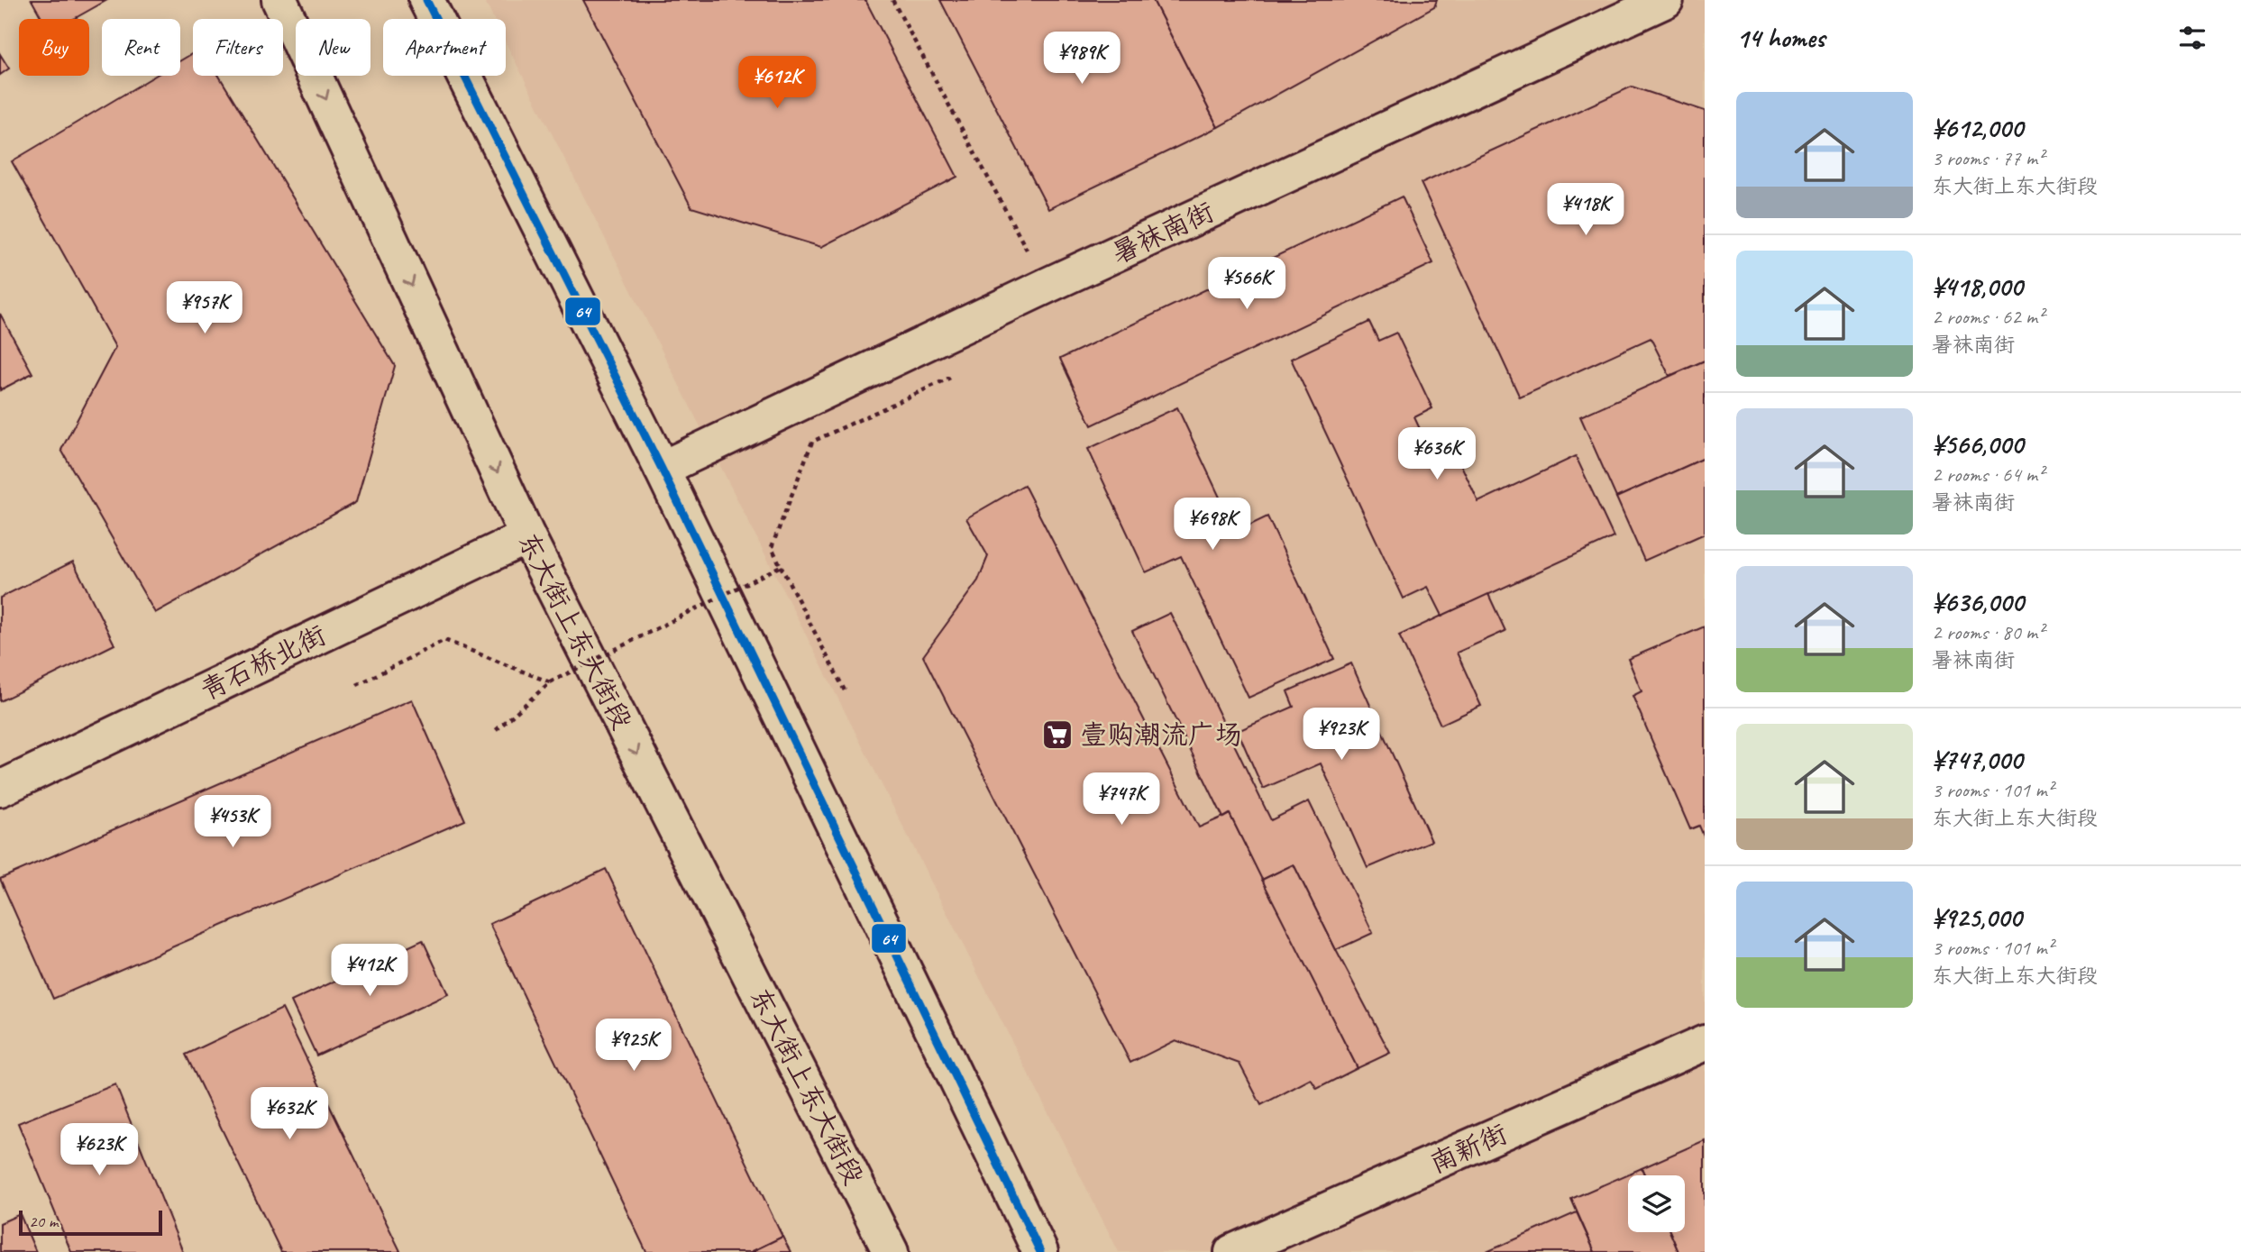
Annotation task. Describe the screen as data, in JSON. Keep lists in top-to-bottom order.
{
  "streets": {
    "main road": [
      "暑袜南街",
      "东大街上东大街段",
      "青石桥北街",
      "南新街"
    ]
  },
  "crossings": [
    ["东大街上东大街段", "青石桥北街"]
  ],
  "places": {
    "supermarket": ["壹购潮流广场"]
  },
  "lines": ["transit line 64"],
  "scale_bar": "20 m",
  "page": {
    "heading": "14 homes",
    "chip": [
      "Buy",
      "Rent",
      "Filters",
      "New",
      "Apartment"
    ],
    "price": [
      "¥989K",
      "¥612K",
      "¥418K",
      "¥566K",
      "¥957K",
      "¥636K",
      "¥698K",
      "¥923K",
      "¥747K",
      "¥453K",
      "¥412K",
      "¥925K",
      "¥632K",
      "¥623K"
    ],
    "list": [
      {
        "name": "¥612,000",
        "note": "3 rooms · 77 m² · 东大街上东大街段"
      },
      {
        "name": "¥418,000",
        "note": "2 rooms · 62 m² · 暑袜南街"
      },
      {
        "name": "¥566,000",
        "note": "2 rooms · 64 m² · 暑袜南街"
      },
      {
        "name": "¥636,000",
        "note": "2 rooms · 80 m² · 暑袜南街"
      },
      {
        "name": "¥747,000",
        "note": "3 rooms · 101 m² · 东大街上东大街段"
      },
      {
        "name": "¥925,000",
        "note": "3 rooms · 101 m² · 东大街上东大街段"
      }
    ],
    "scale": "20 m"
  }
}
